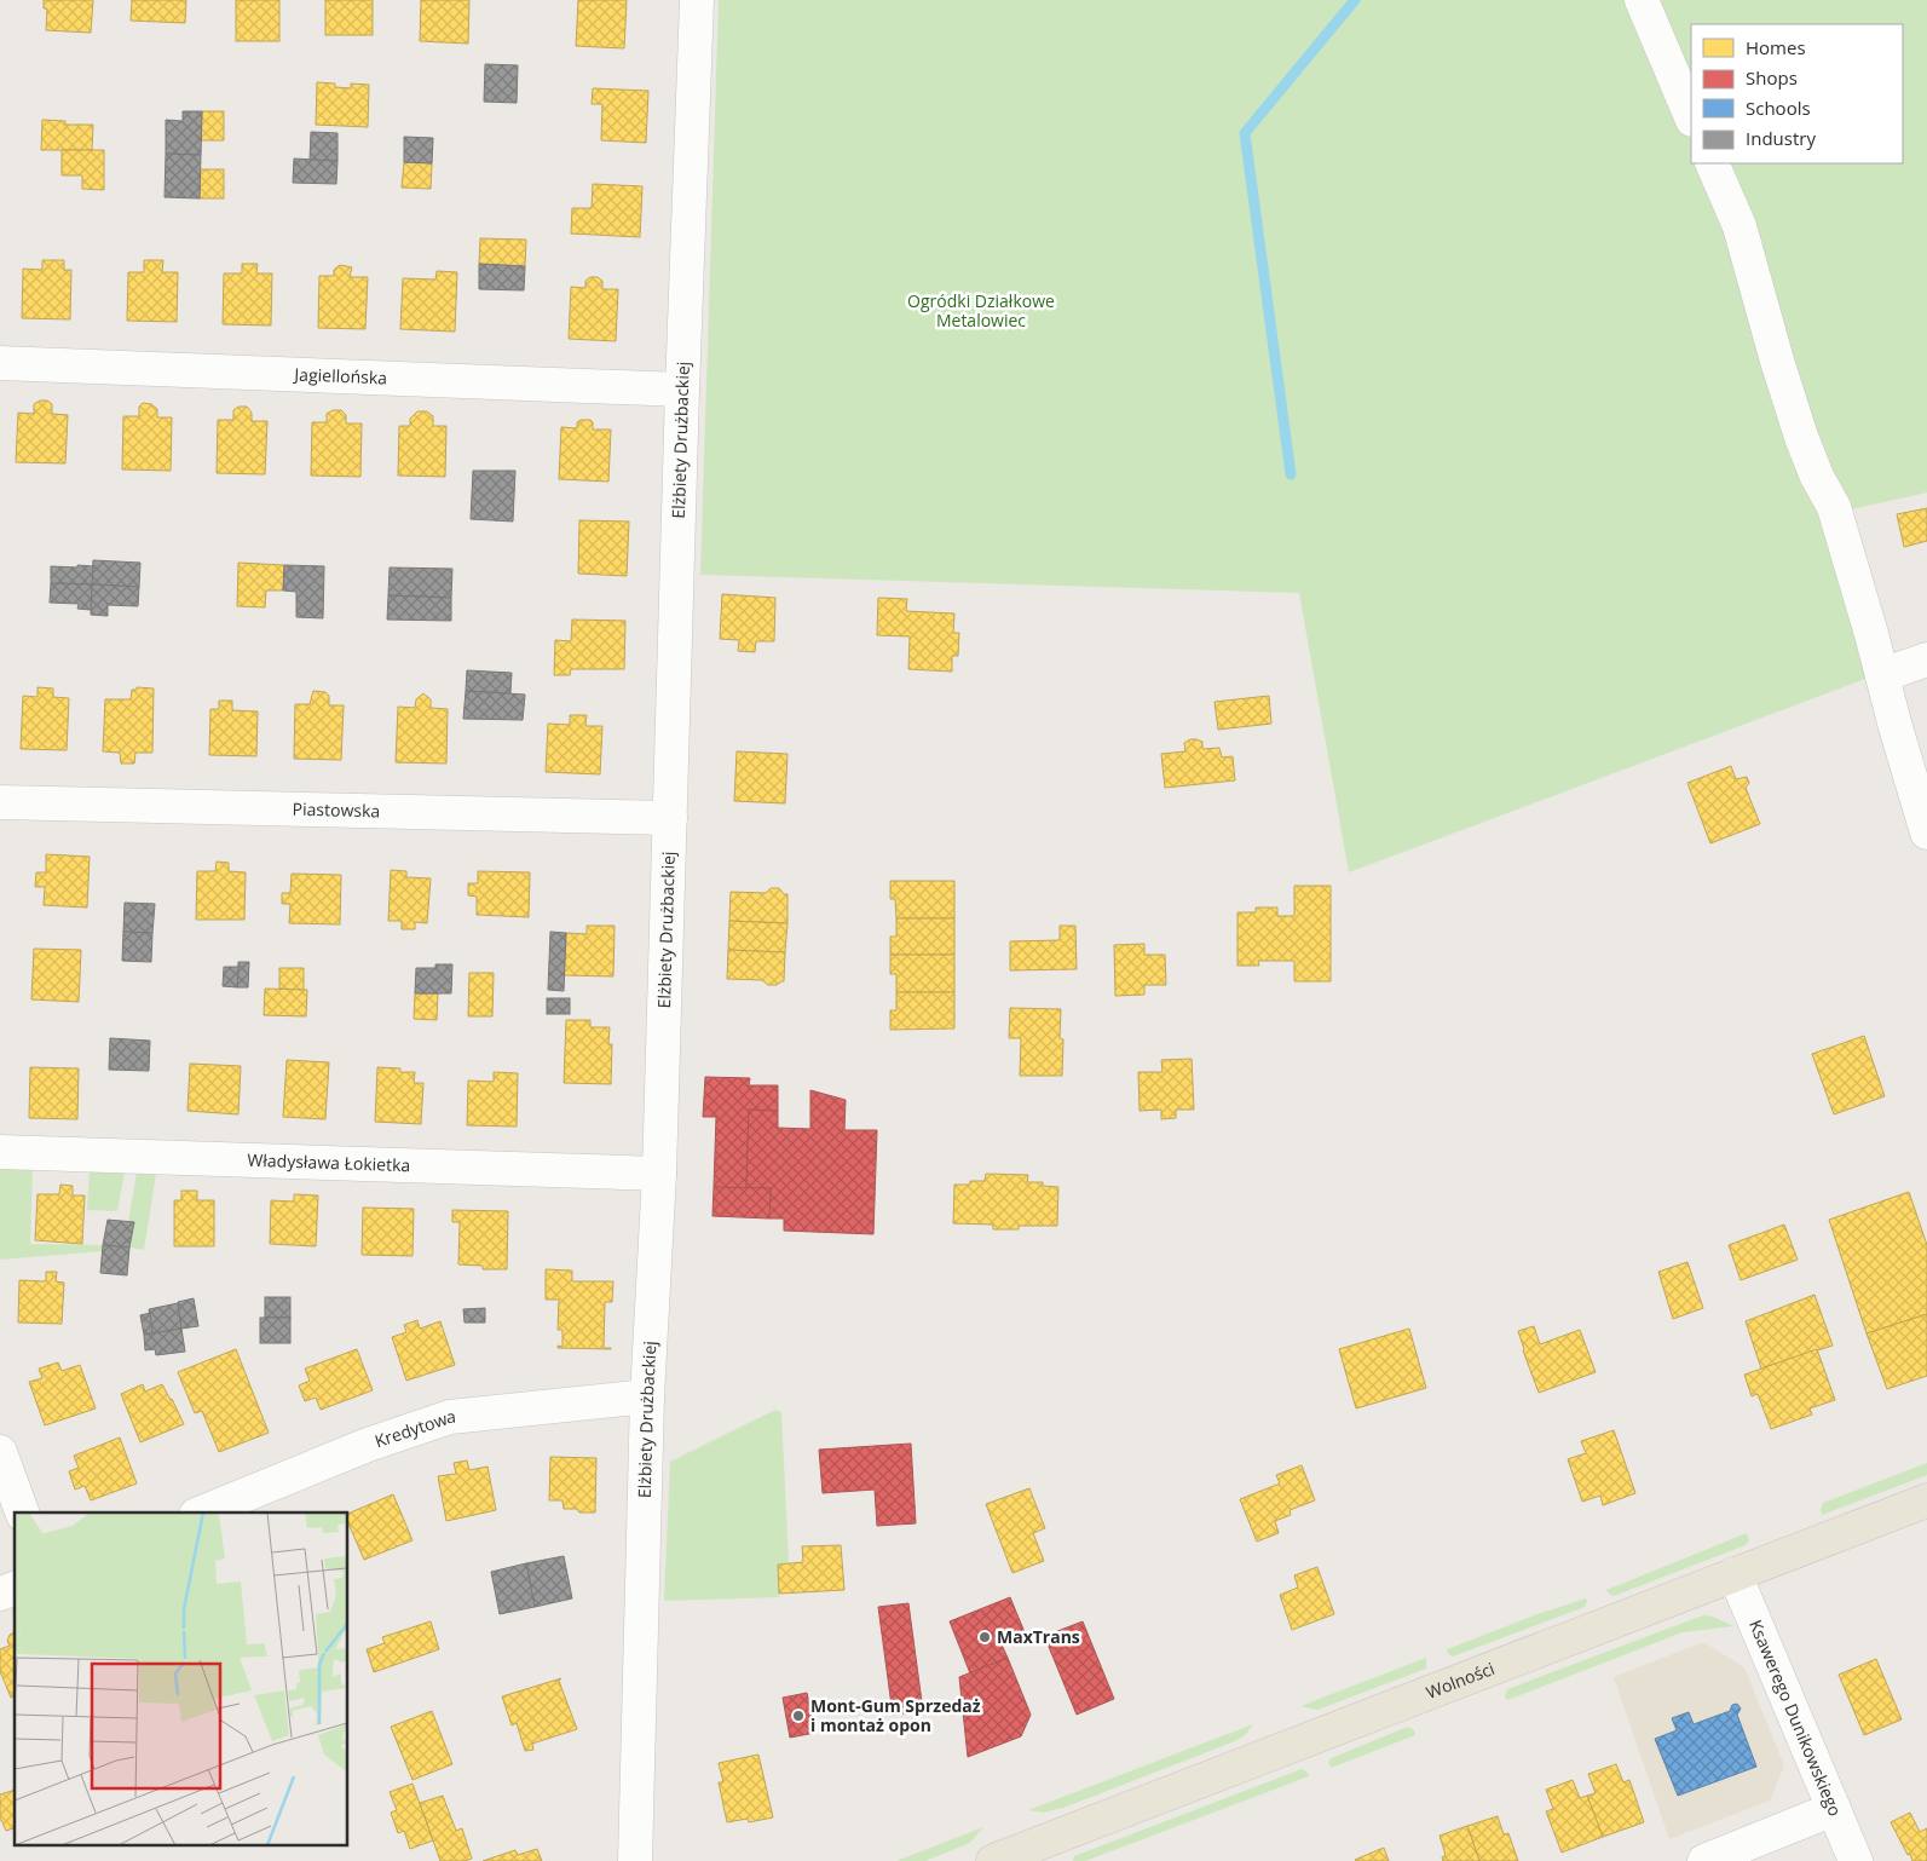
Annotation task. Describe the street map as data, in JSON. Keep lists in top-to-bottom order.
{
  "streets": {
    "main road": ["Wolności"],
    "street": [
      "Jagiellońska",
      "Elżbiety Drużbackiej",
      "Piastowska",
      "Władysława Łokietka",
      "Kredytowa",
      "Ksawerego Dunikowskiego"
    ]
  },
  "crossings": [
    ["Jagiellońska", "Elżbiety Drużbackiej"],
    ["Elżbiety Drużbackiej", "Piastowska"],
    ["Elżbiety Drużbackiej", "Władysława Łokietka"],
    ["Elżbiety Drużbackiej", "Kredytowa"],
    ["Wolności", "Ksawerego Dunikowskiego"]
  ],
  "parks": ["Ogródki Działkowe Metalowiec"],
  "places": ["MaxTrans", "Mont-Gum Sprzedaż i montaż opon"],
  "legend": [
    "Homes",
    "Shops",
    "Schools",
    "Industry"
  ]
}
